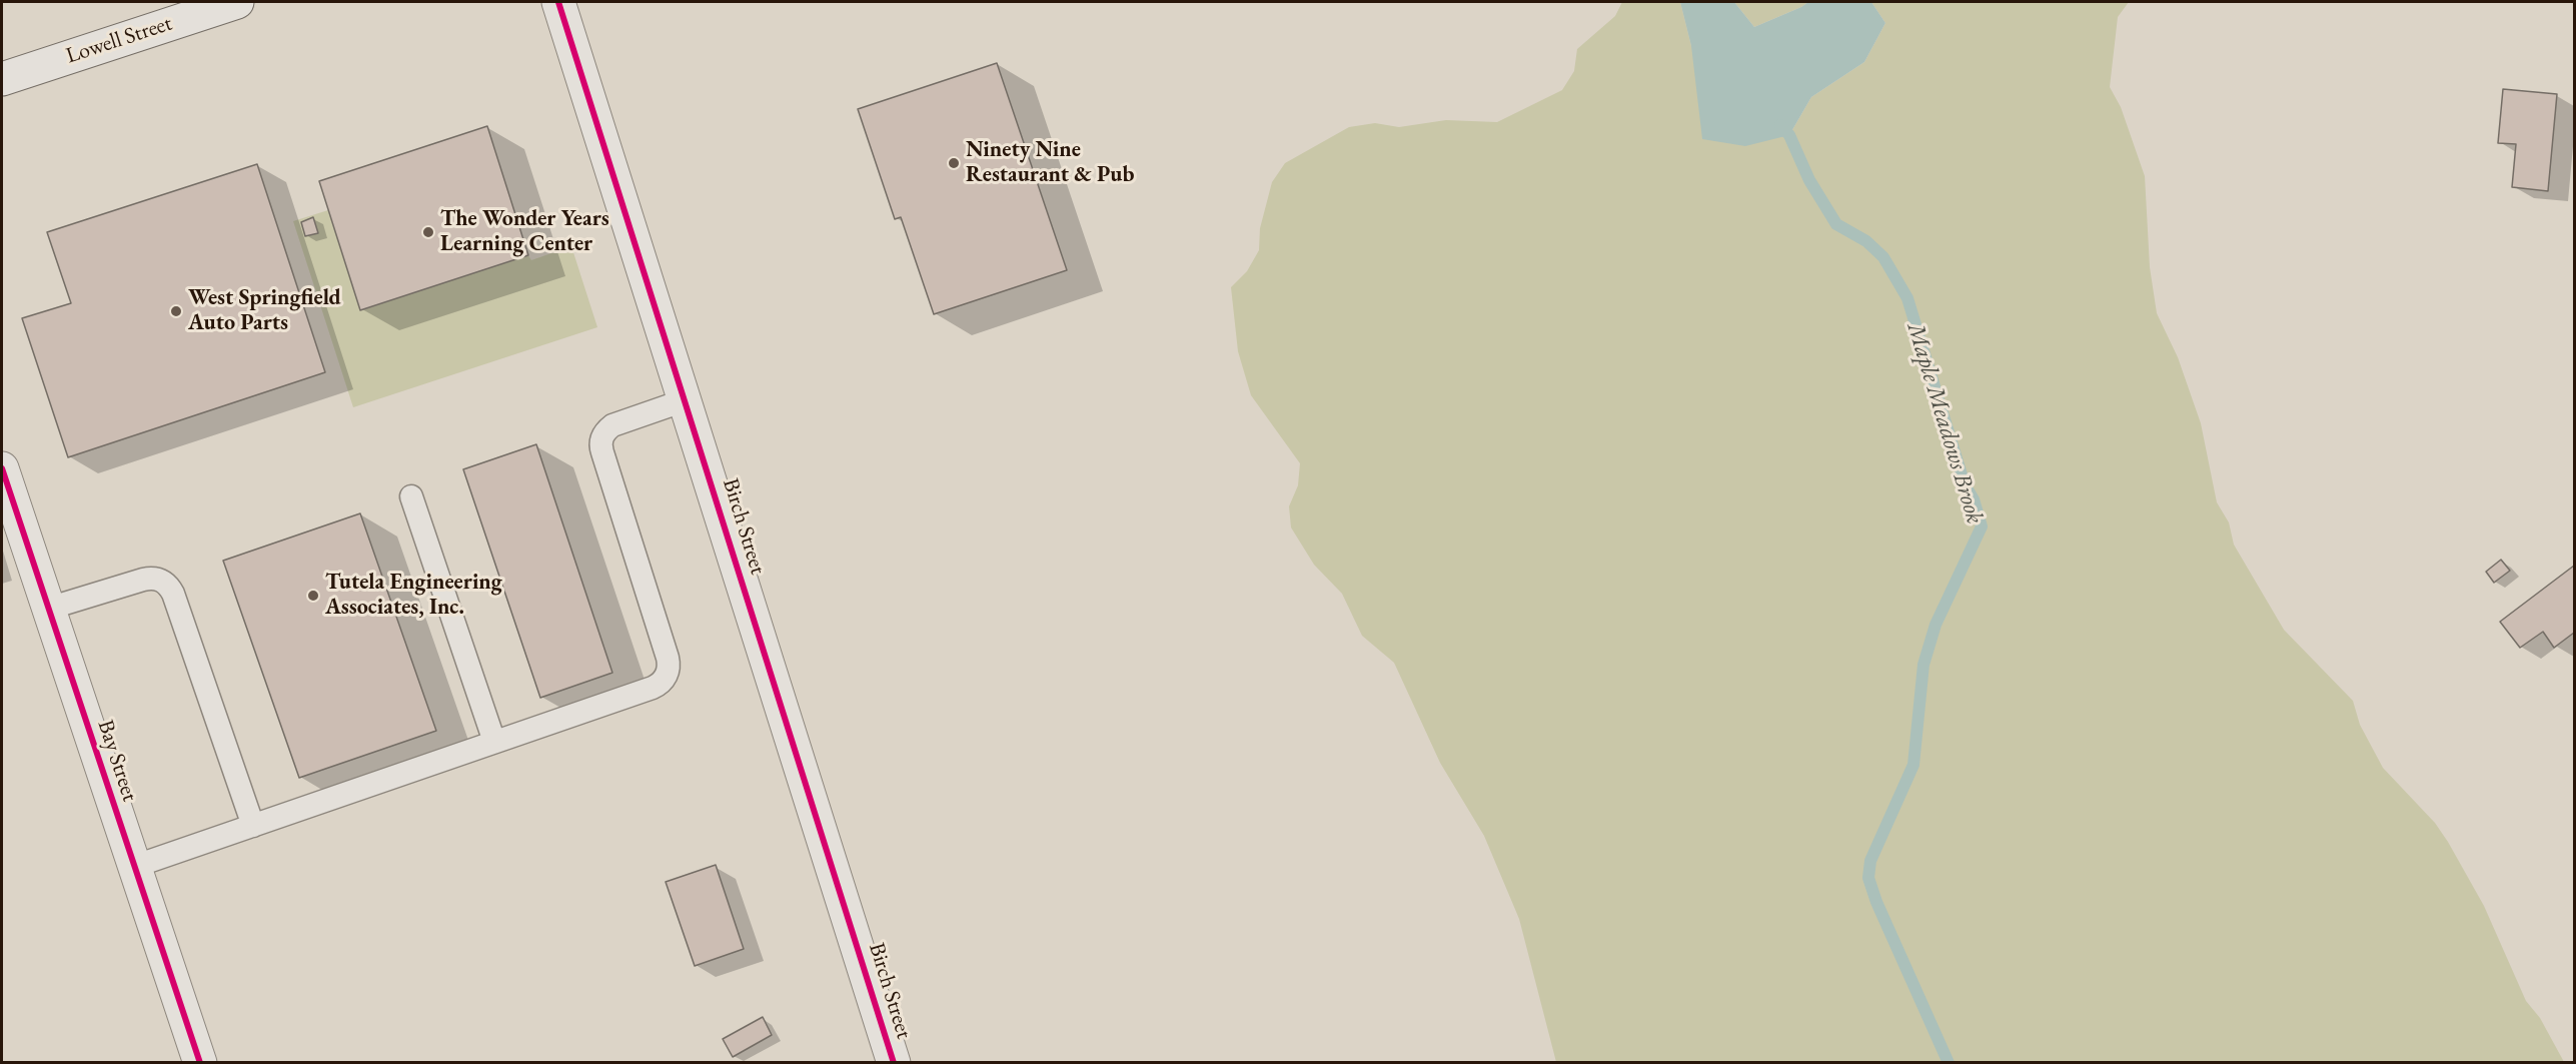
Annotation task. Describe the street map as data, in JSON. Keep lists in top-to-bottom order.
{
  "streets": {
    "street": ["Lowell Street", "Birch Street", "Bay Street"]
  },
  "water": ["Maple Meadows Brook"],
  "places": [
    "Ninety Nine Restaurant & Pub",
    "The Wonder Years Learning Center",
    "West Springfield Auto Parts",
    "Tutela Engineering Associates, Inc."
  ]
}
